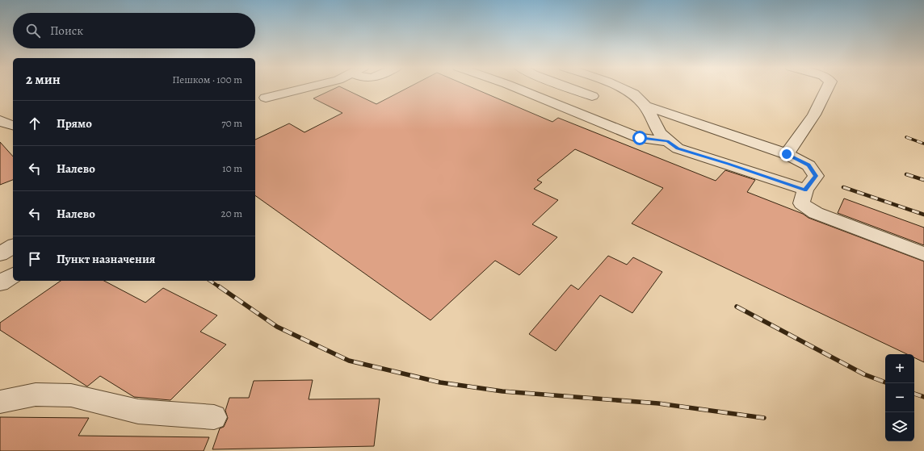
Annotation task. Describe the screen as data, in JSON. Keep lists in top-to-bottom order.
{
  "page": {
    "search": "Поиск",
    "heading": ["2 мин", "Пешком · 100 m"],
    "list": [
      ["Прямо", "70 m"],
      ["Налево", "10 m"],
      ["Налево", "20 m"],
      "Пункт назначения"
    ],
    "map_buttons": ["+", "−"]
  }
}
